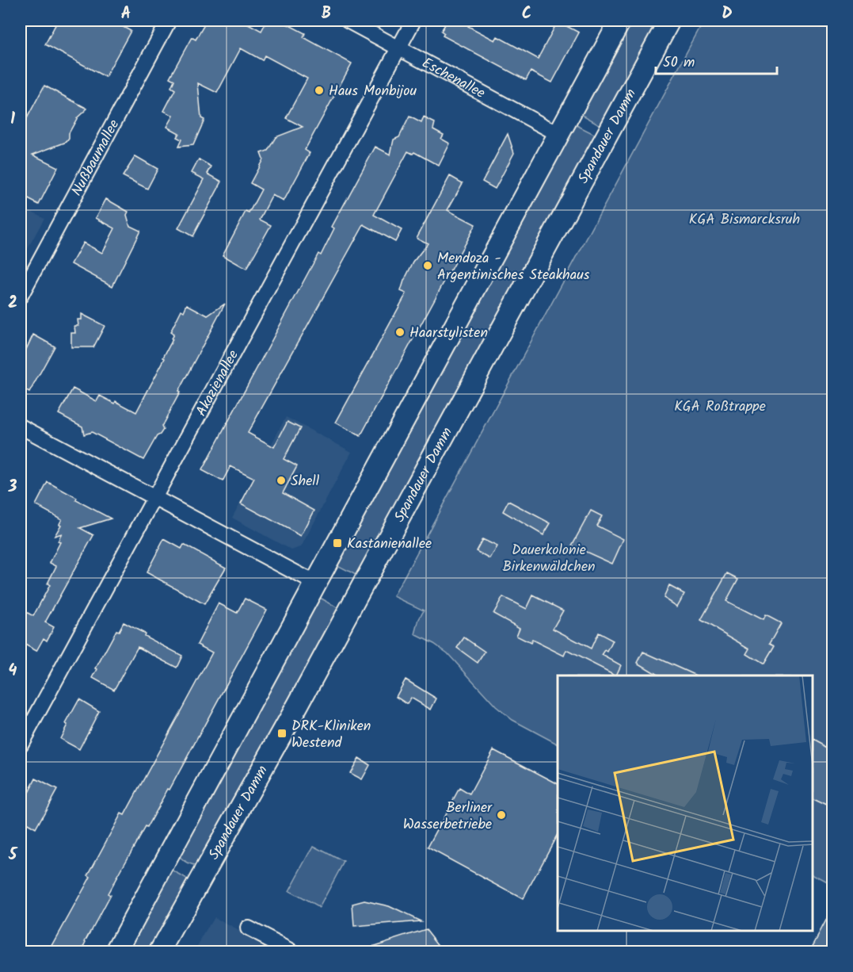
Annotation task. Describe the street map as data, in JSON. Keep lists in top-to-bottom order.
{
  "streets": {
    "main road": ["Spandauer Damm"],
    "street": ["Eschenallee", "Nußbaumallee", "Akazienallee"]
  },
  "crossings": [
    ["Eschenallee", "Akazienallee"]
  ],
  "parks": ["KGA Bismarcksruh", "KGA Roßtrappe", "Dauerkolonie Birkenwäldchen"],
  "places": {
    "other": [
      "Haus Monbijou",
      "Mendoza - Argentinisches Steakhaus",
      "Haarstylisten",
      "Shell",
      "Berliner Wasserbetriebe"
    ],
    "transit": ["Kastanienallee", "DRK-Kliniken Westend"]
  },
  "scale_bar": "50 m",
  "grid": {
    "columns": [
      "A",
      "B",
      "C",
      "D"
    ],
    "rows": [
      "1",
      "2",
      "3",
      "4",
      "5"
    ]
  }
}
